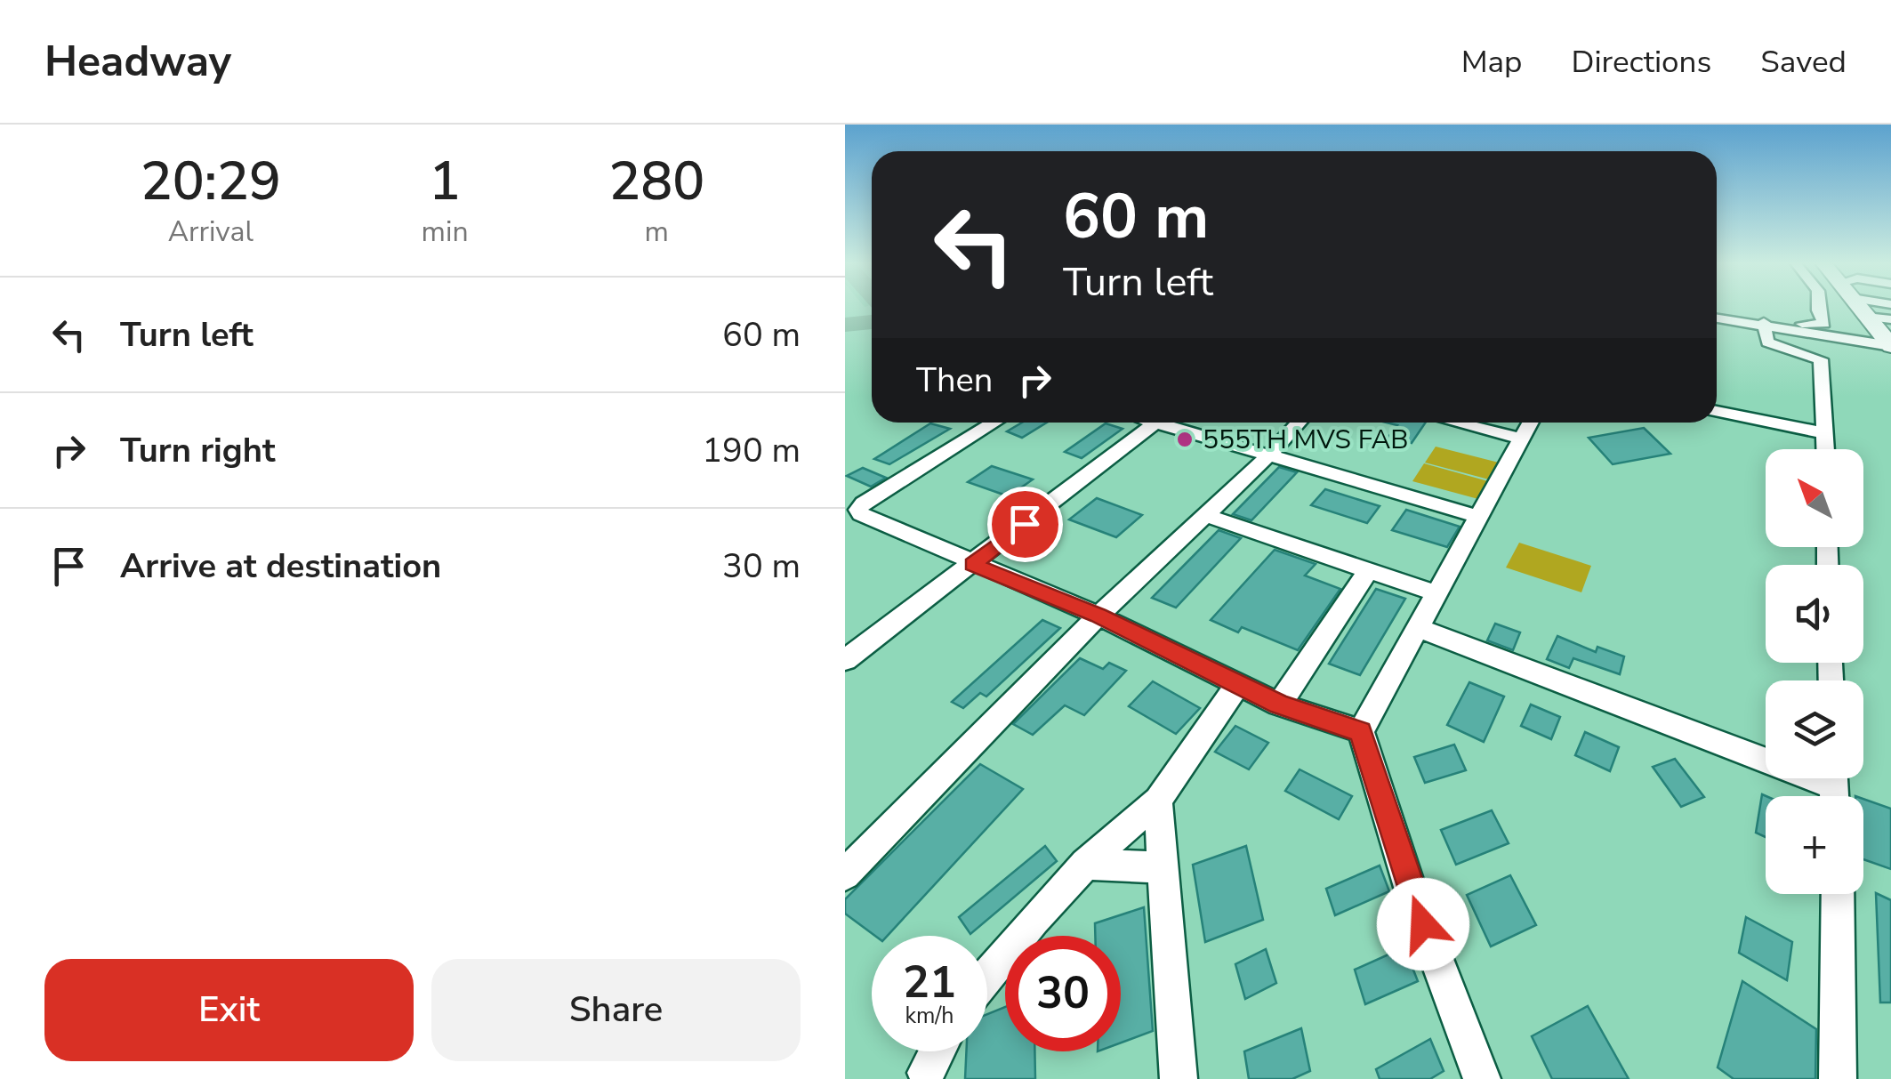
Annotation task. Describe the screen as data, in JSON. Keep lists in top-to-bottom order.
{
  "places": ["555TH MVS FAB"],
  "north": "top left",
  "page": {
    "header": "Headway",
    "nav": ["Map", "Directions", "Saved"],
    "eta": [
      "20:29",
      "Arrival",
      "1",
      "min",
      "280",
      "m"
    ],
    "turn": ["60 m", "Turn left"],
    "list": [
      {
        "name": "Turn left",
        "value": "60 m"
      },
      {
        "name": "Turn right",
        "value": "190 m"
      },
      {
        "name": "Arrive at destination",
        "value": "30 m"
      }
    ],
    "then": "Then",
    "map_buttons": "+",
    "speed": "21 km/h",
    "limit": "30",
    "buttons": ["Exit", "Share"]
  }
}
